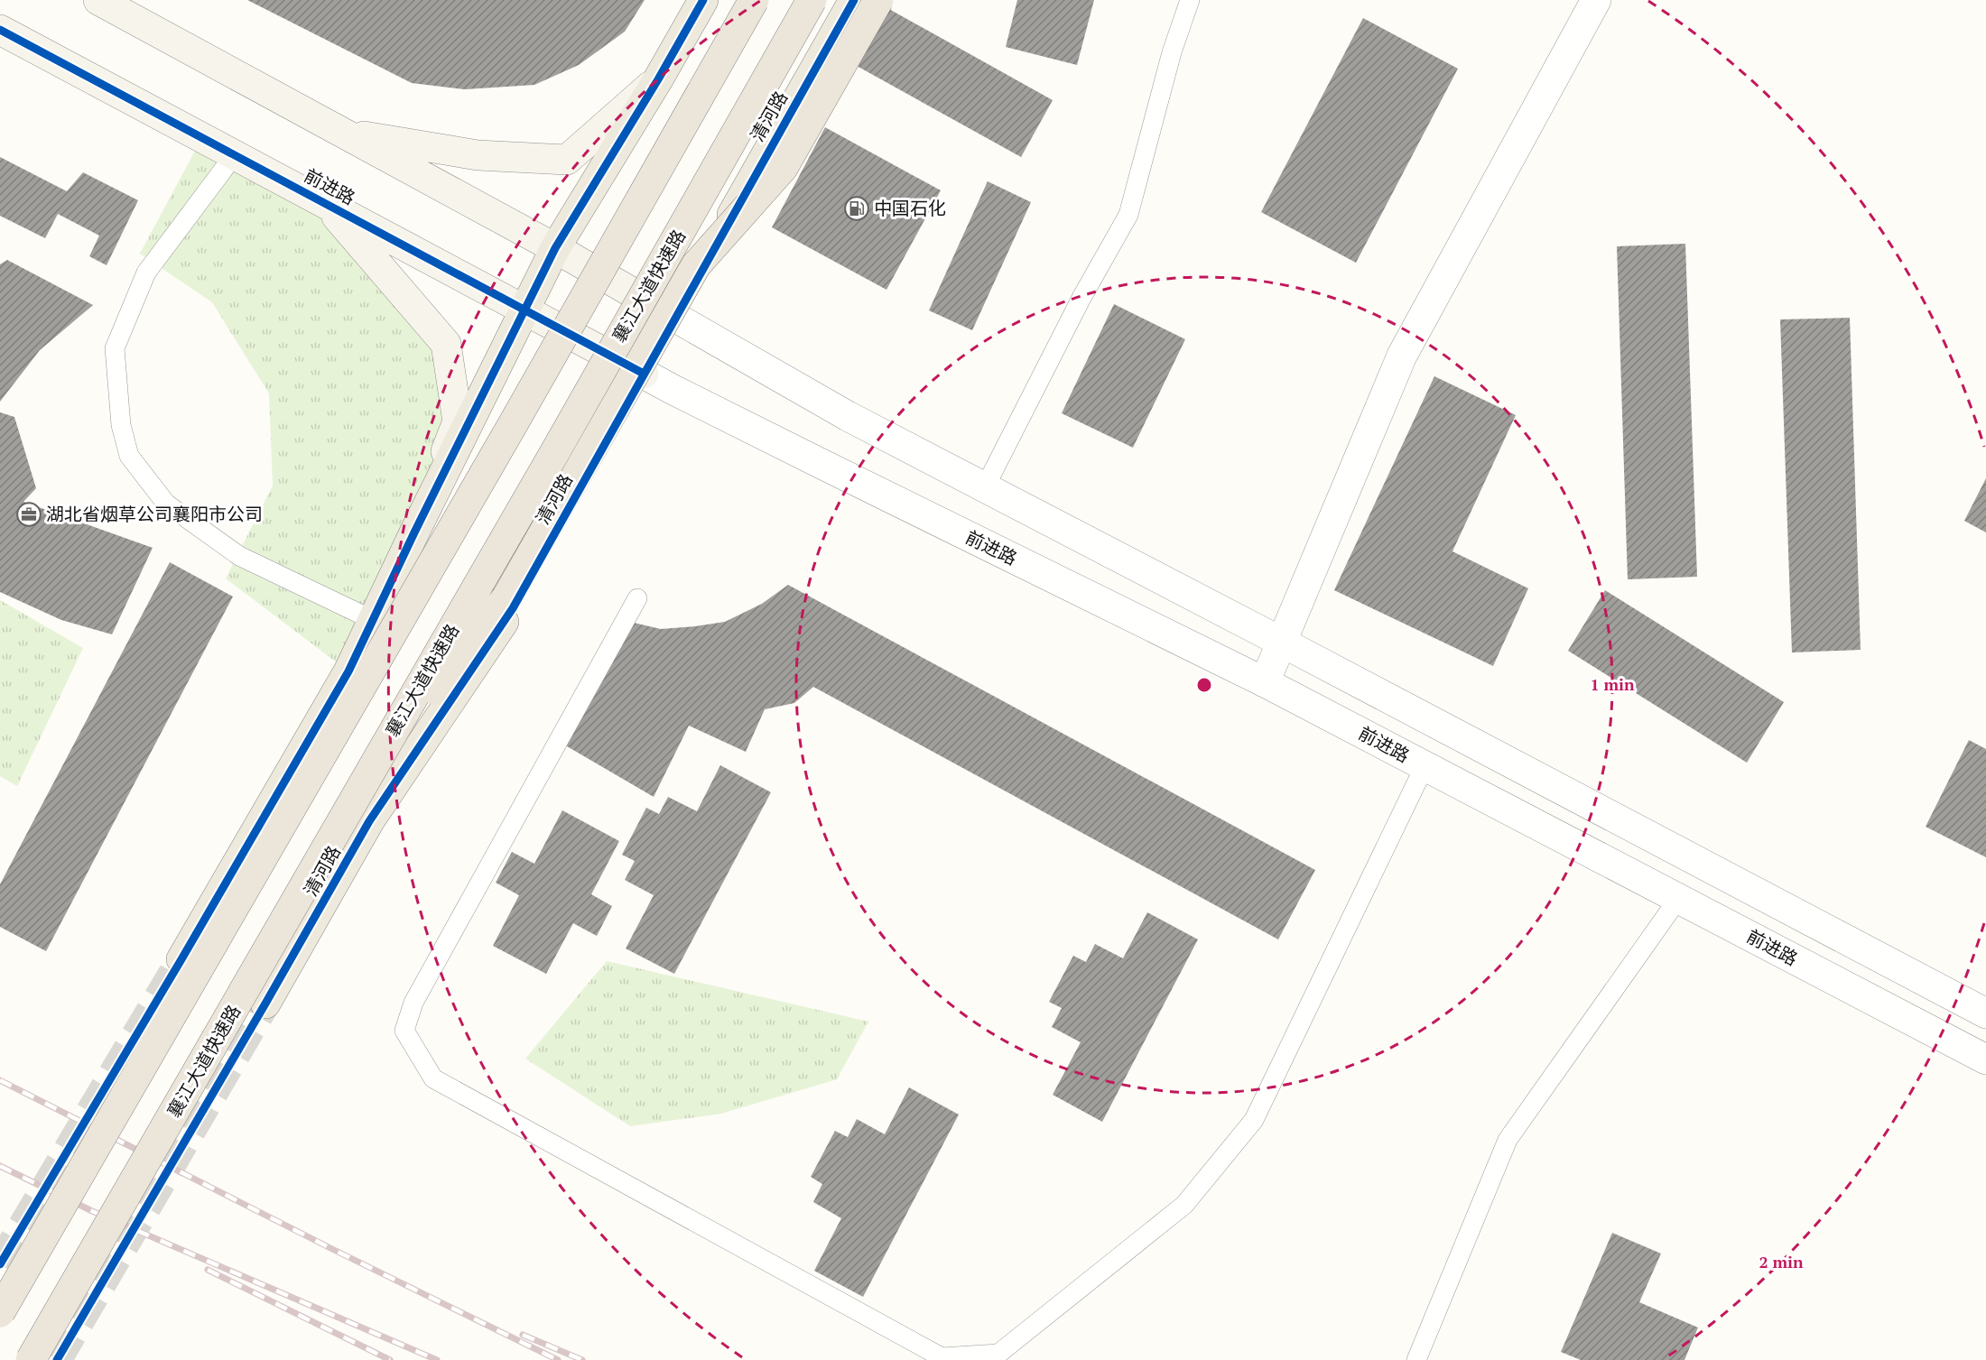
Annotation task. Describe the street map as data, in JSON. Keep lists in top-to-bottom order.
{
  "streets": {
    "highway": ["襄江大道快速路"],
    "main road": ["清河路", "前进路"]
  },
  "crossings": [
    ["清河路", "前进路"]
  ],
  "places": {
    "fuel station": ["中国石化"],
    "office": ["湖北省烟草公司襄阳市公司"]
  },
  "rings": ["1 min", "2 min"]
}
